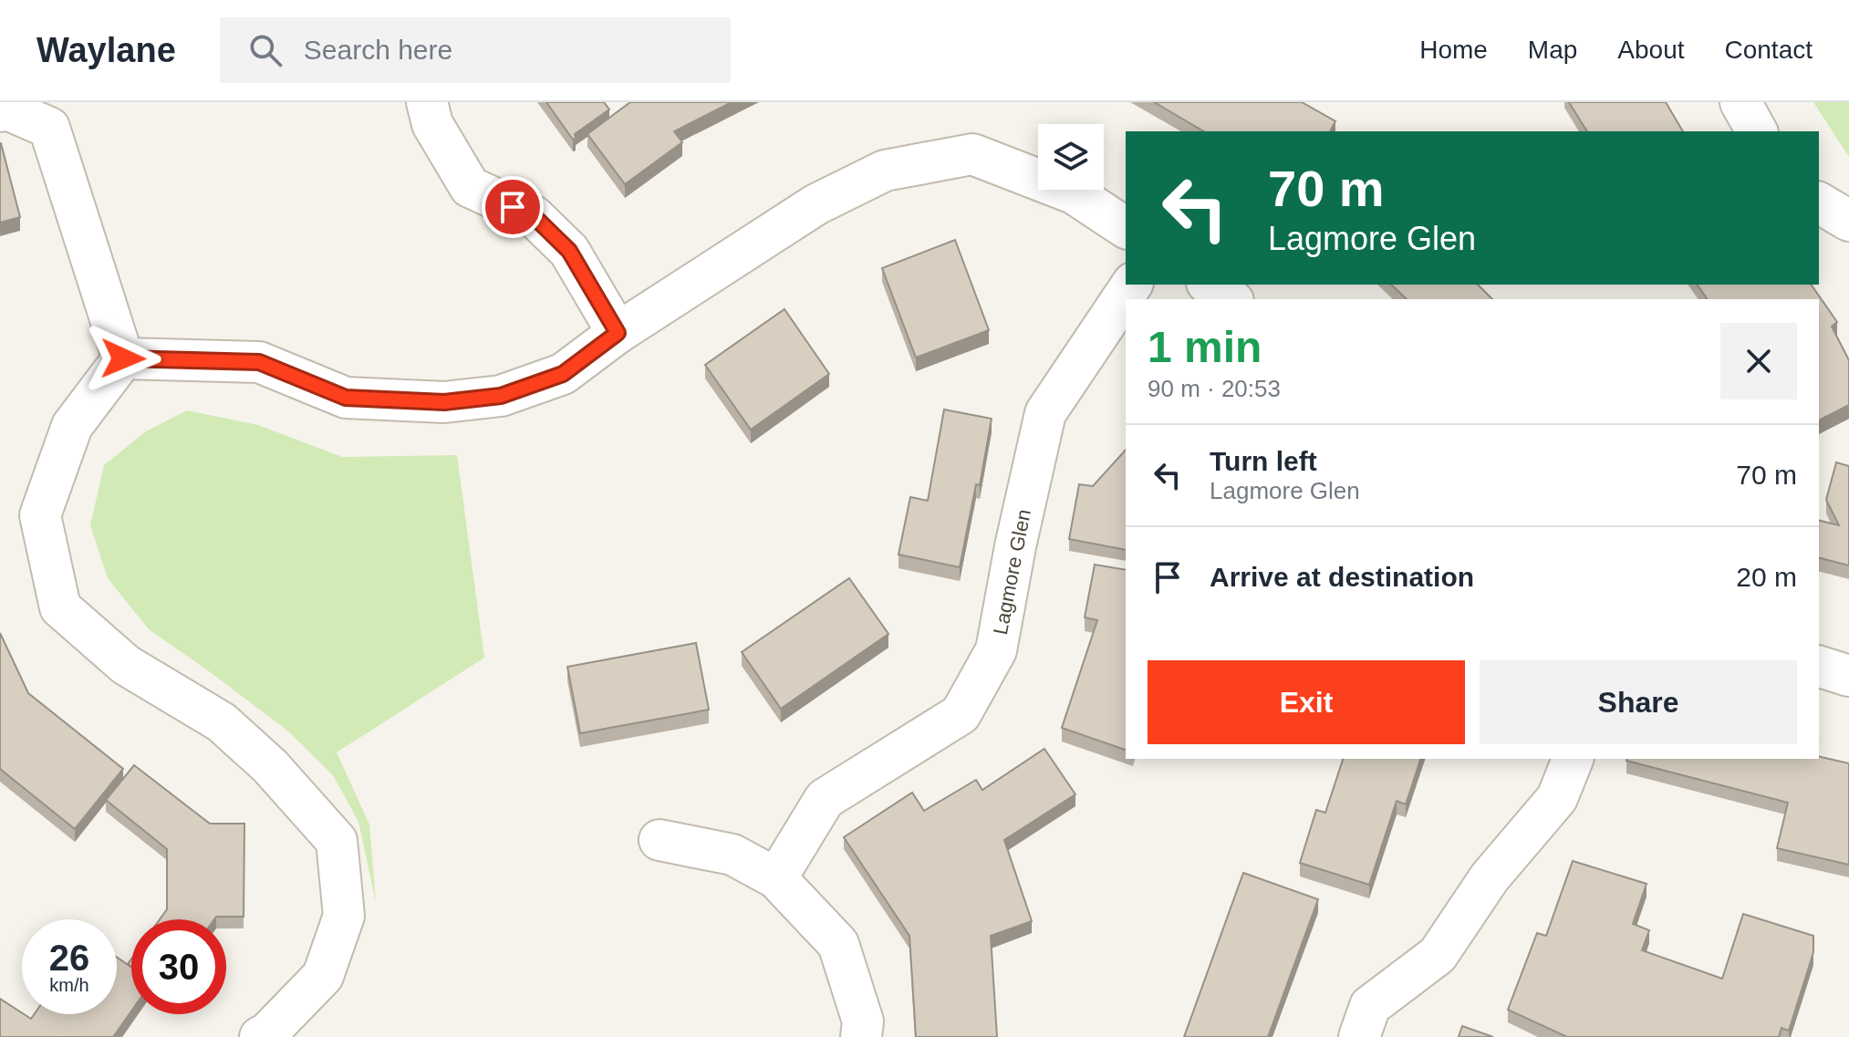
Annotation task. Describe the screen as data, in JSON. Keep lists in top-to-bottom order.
{
  "streets": {
    "street": ["Lagmore Glen"]
  },
  "page": {
    "header": "Waylane",
    "search": "Search here",
    "nav": [
      "Home",
      "Map",
      "About",
      "Contact"
    ],
    "turn": ["70 m", "Lagmore Glen"],
    "heading": ["1 min", "90 m · 20:53"],
    "list": [
      {
        "name": "Turn left",
        "note": "Lagmore Glen",
        "value": "70 m"
      },
      {
        "name": "Arrive at destination",
        "value": "20 m"
      }
    ],
    "buttons": ["Exit", "Share"],
    "speed": "26 km/h",
    "limit": "30"
  }
}
